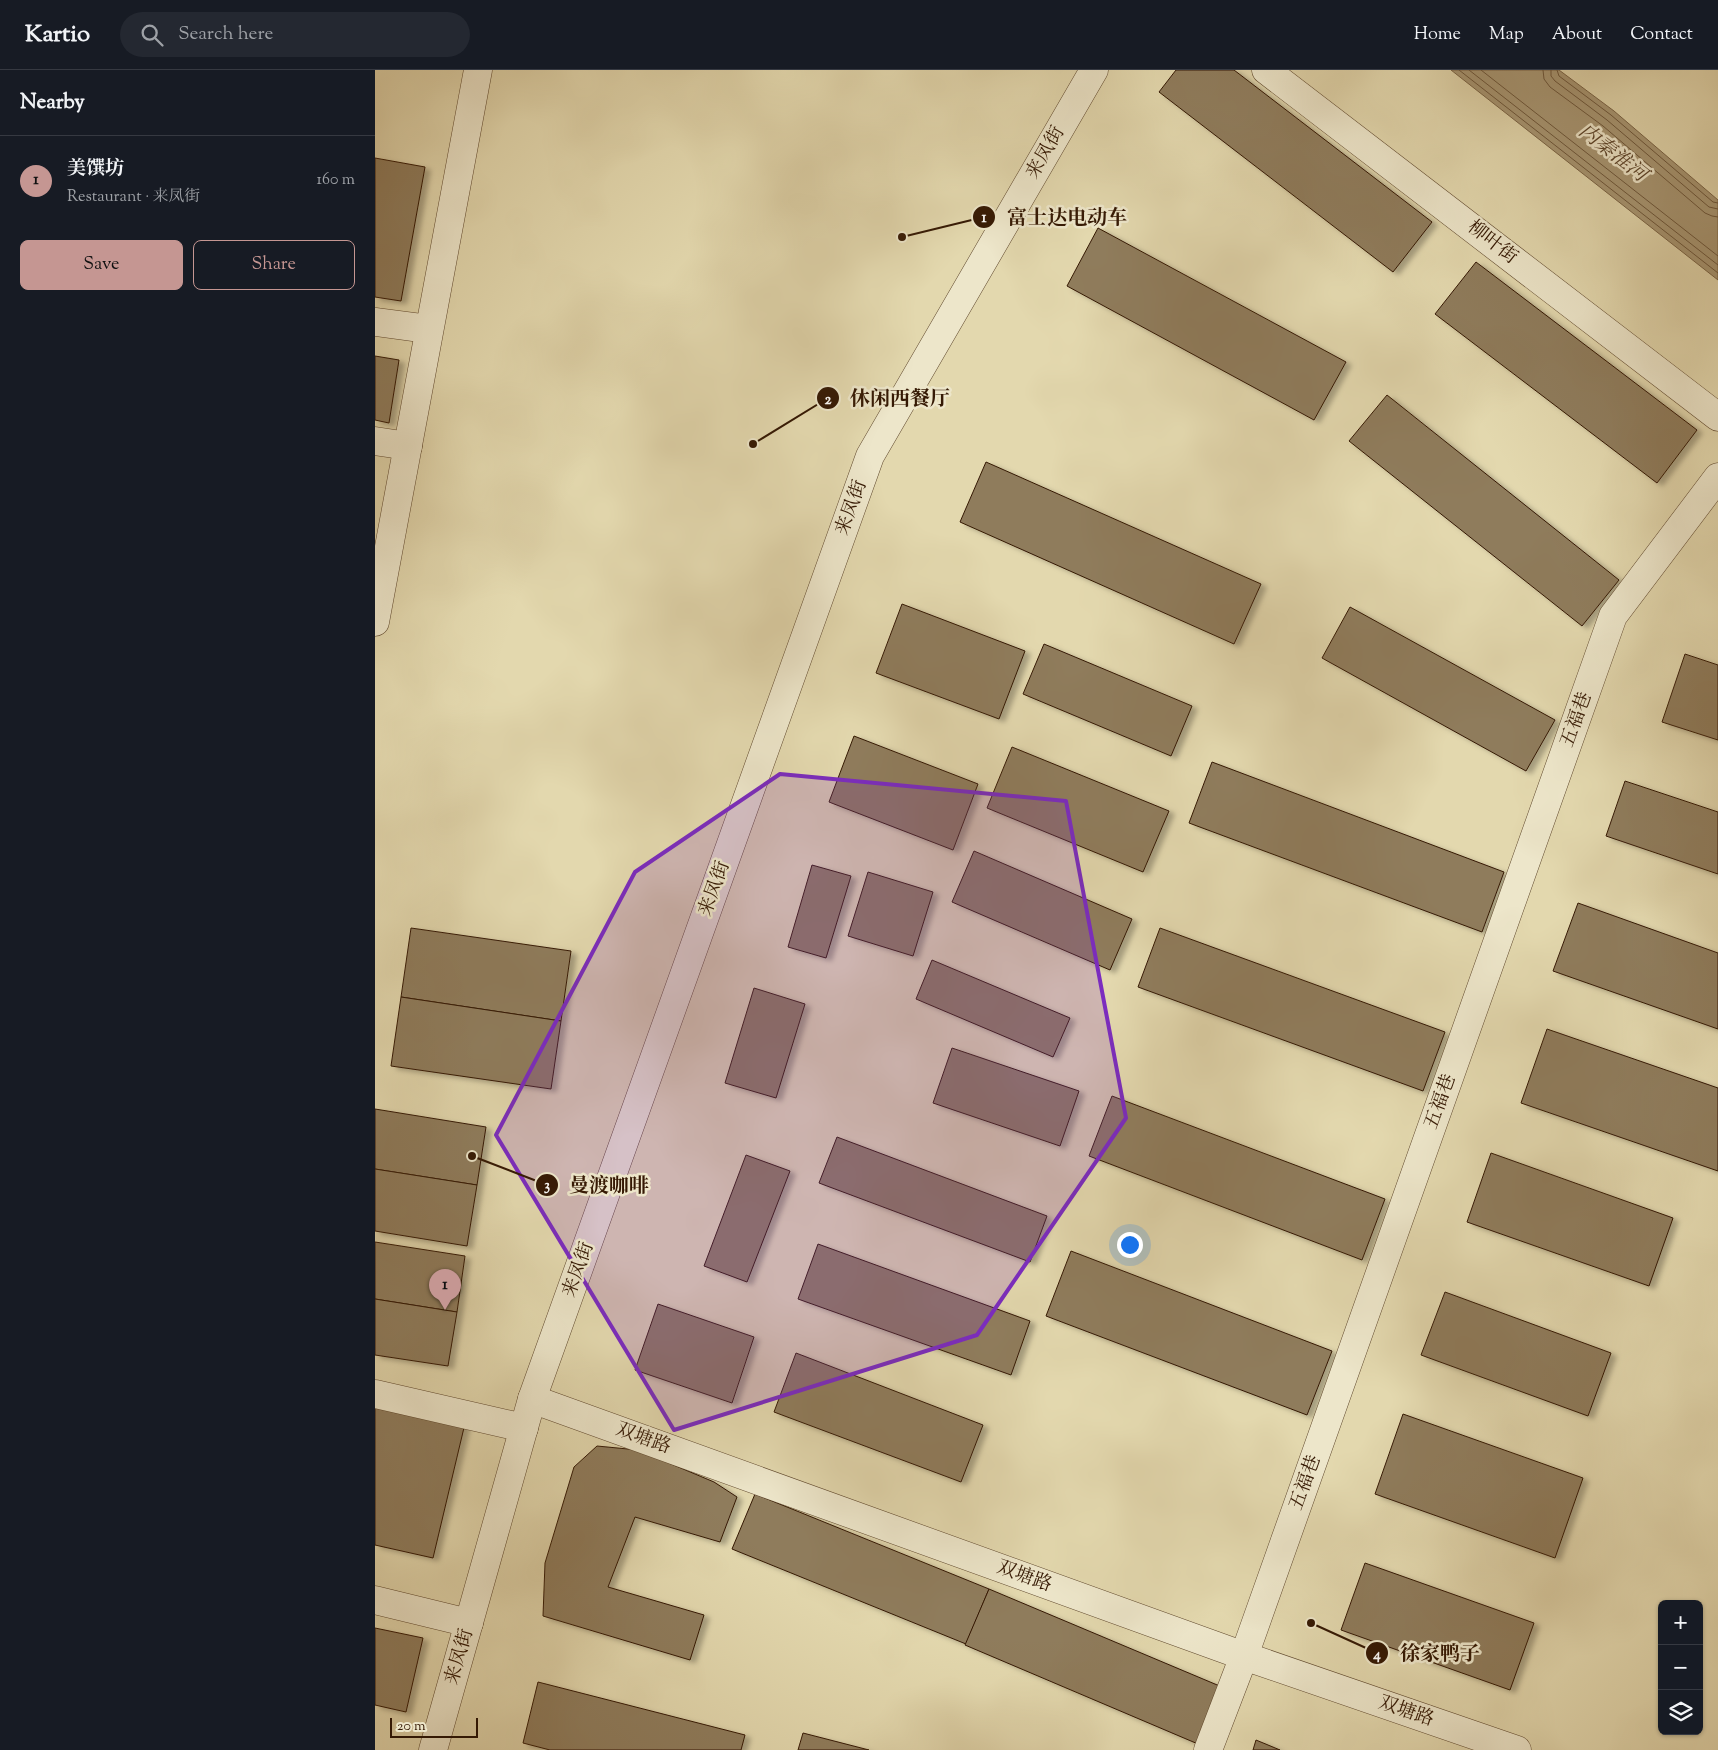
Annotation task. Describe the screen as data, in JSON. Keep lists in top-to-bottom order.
{
  "streets": {
    "street": [
      "来凤街",
      "柳叶街",
      "五福巷",
      "双塘路"
    ]
  },
  "crossings": [
    ["来凤街", "双塘路"],
    ["五福巷", "双塘路"]
  ],
  "water": ["内秦淮河"],
  "places": [
    "富士达电动车",
    "休闲西餐厅",
    "曼渡咖啡",
    "徐家鸭子"
  ],
  "scale_bar": "20 m",
  "page": {
    "header": "Kartio",
    "search": "Search here",
    "nav": [
      "Home",
      "Map",
      "About",
      "Contact"
    ],
    "heading": "Nearby",
    "list": [
      {
        "mark": "1",
        "name": "美馔坊",
        "note": "Restaurant · 来凤街",
        "value": "160 m"
      }
    ],
    "buttons": ["Save", "Share"],
    "pins": "1",
    "map_buttons": ["+", "−"],
    "scale": "20 m"
  }
}
